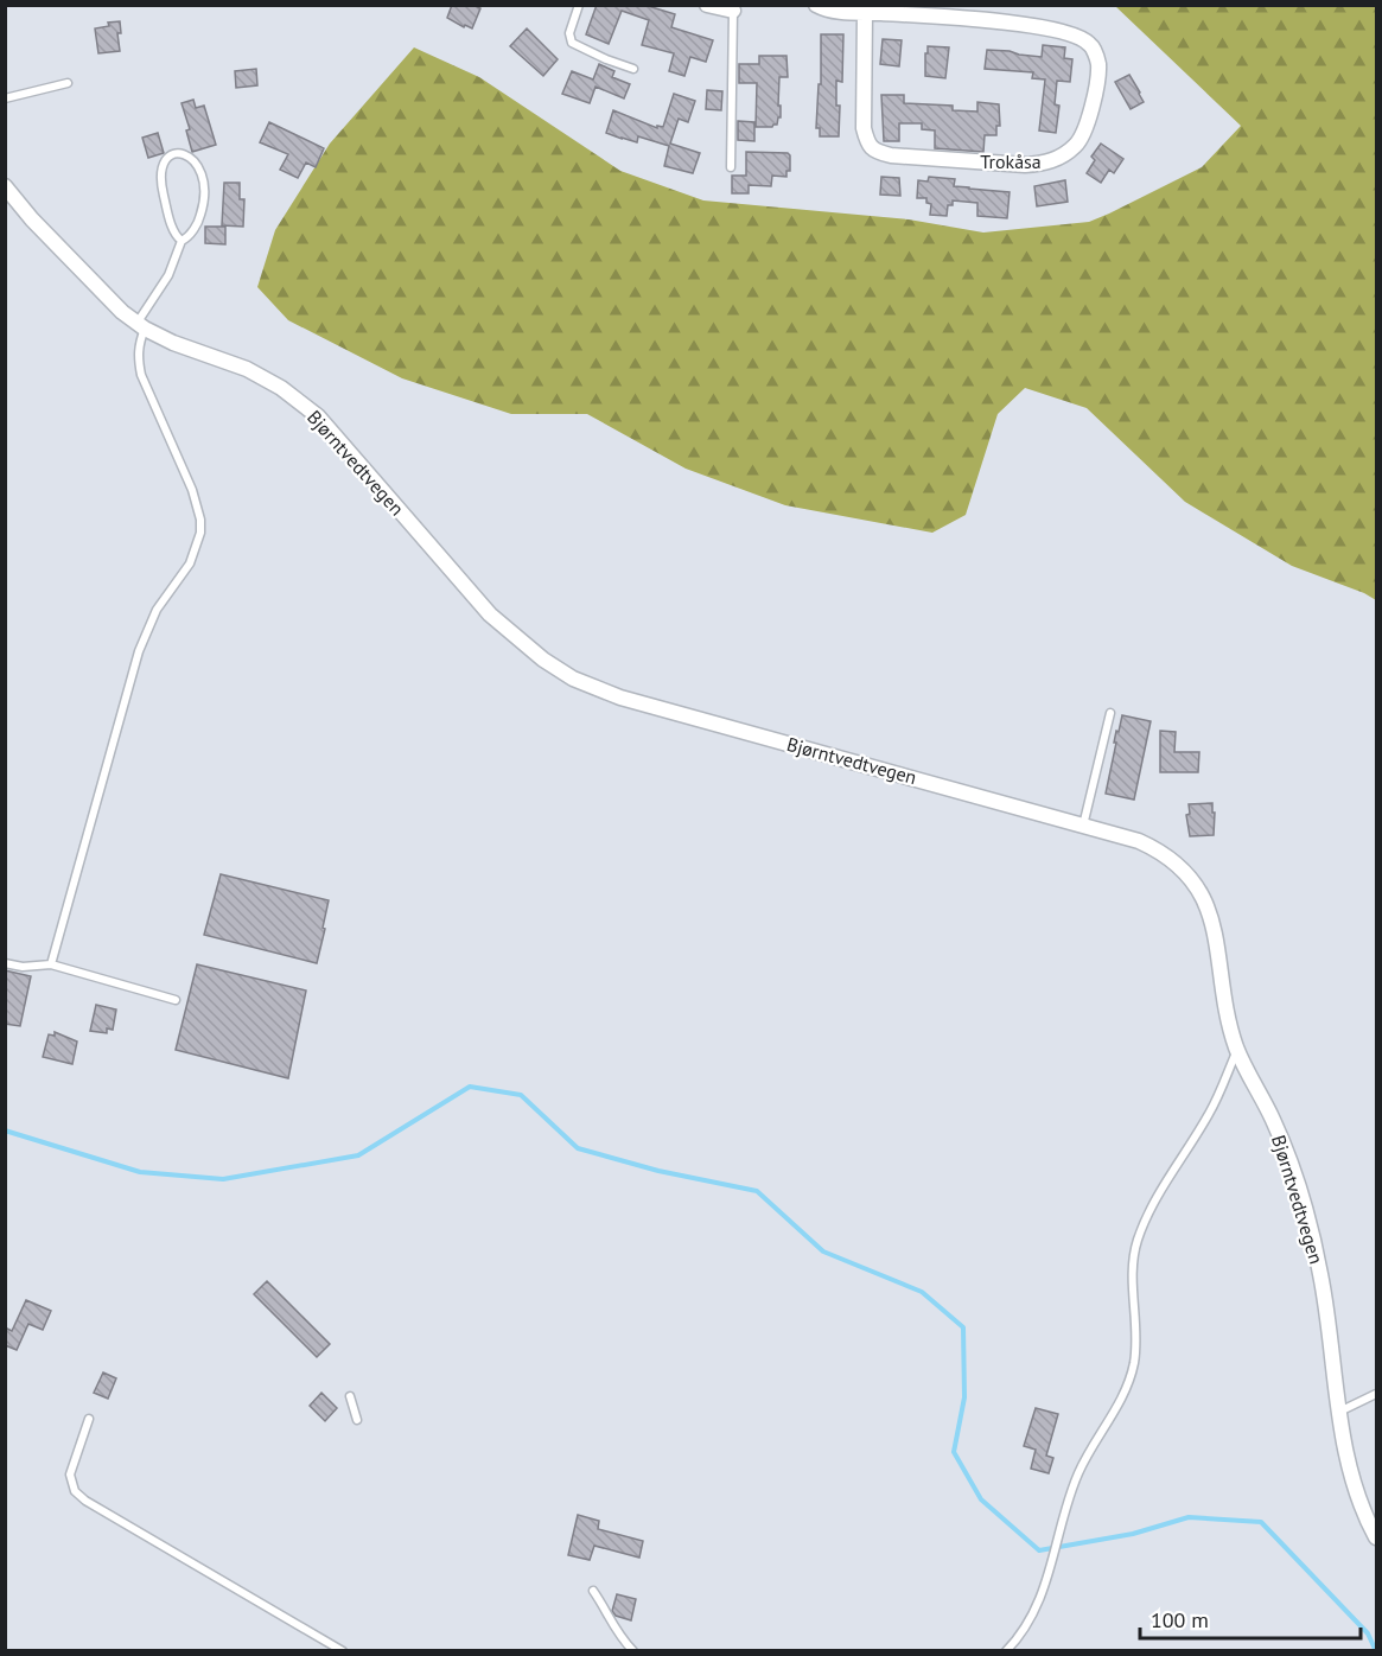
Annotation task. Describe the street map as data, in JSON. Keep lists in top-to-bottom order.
{
  "streets": {
    "street": ["Trokåsa", "Bjørntvedtvegen"]
  },
  "scale_bar": "100 m"
}
